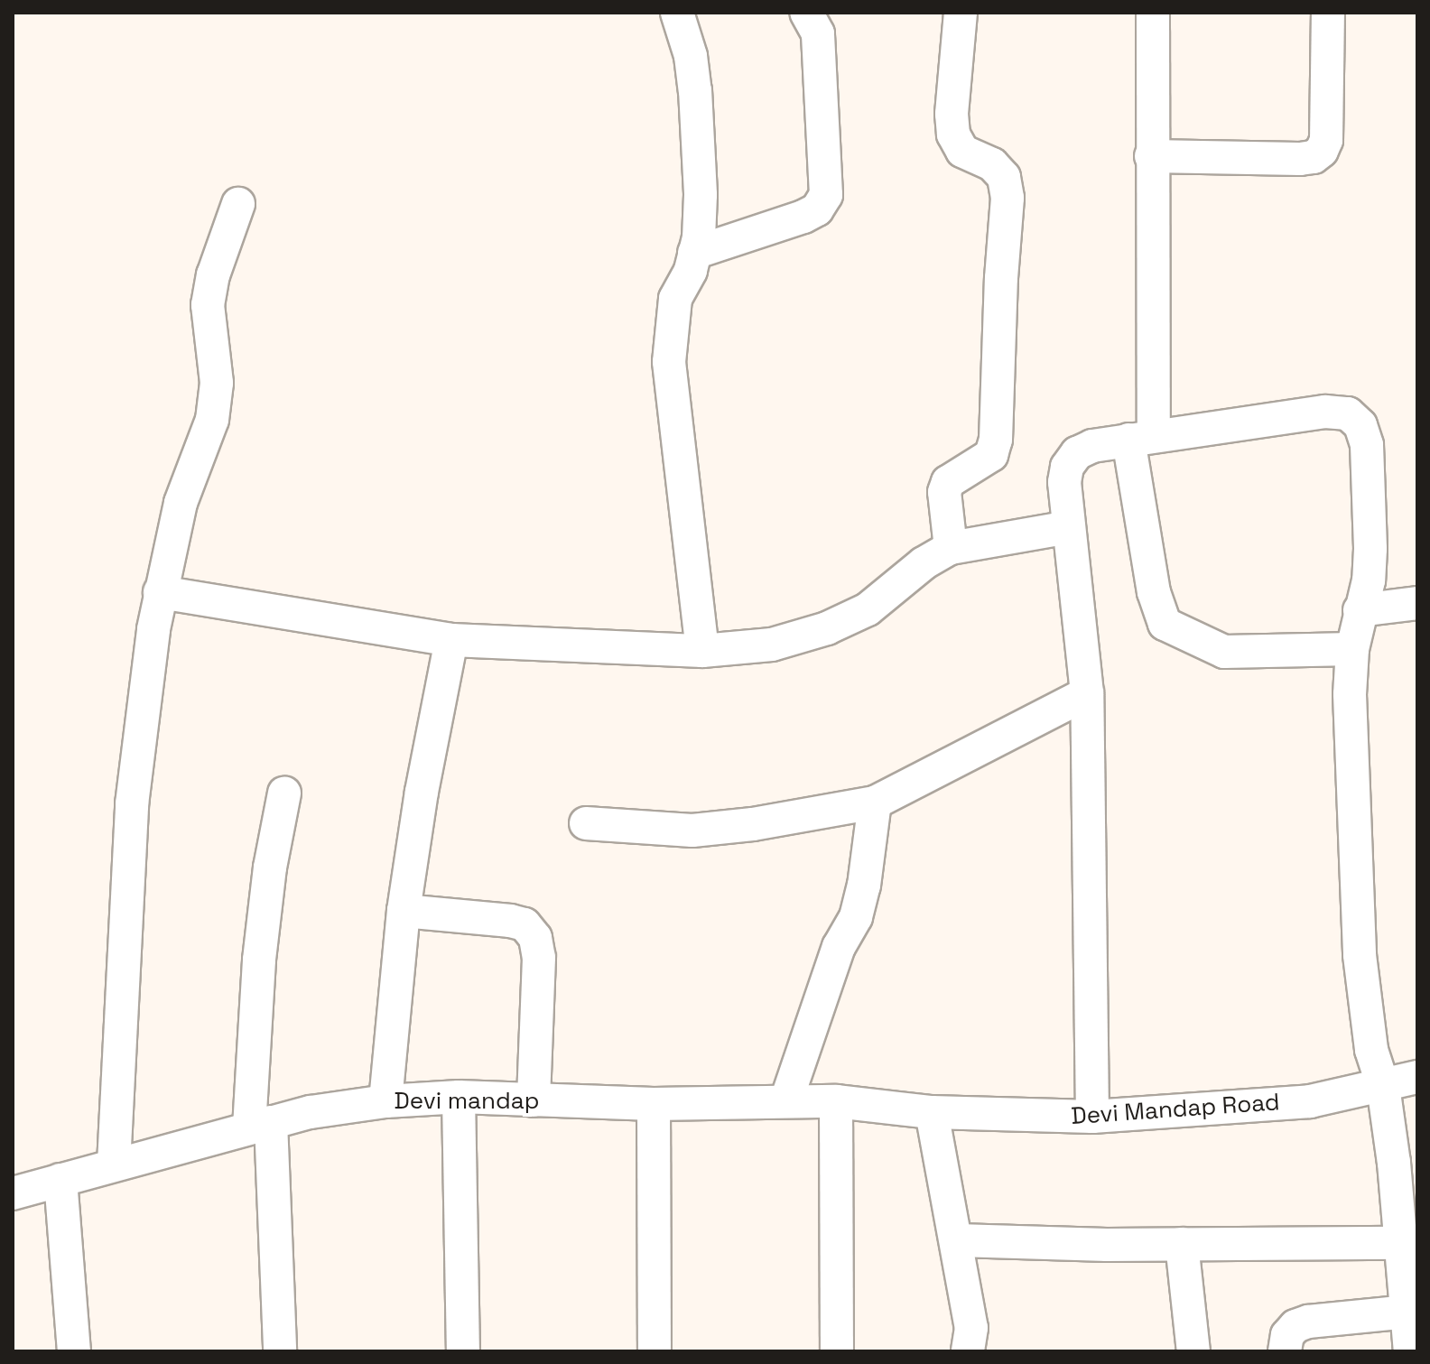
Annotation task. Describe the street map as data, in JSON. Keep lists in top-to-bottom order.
{
  "streets": {
    "street": ["Devi mandap", "Devi Mandap Road"]
  },
  "crossings": [
    ["Devi mandap", "Devi Mandap Road"]
  ]
}
